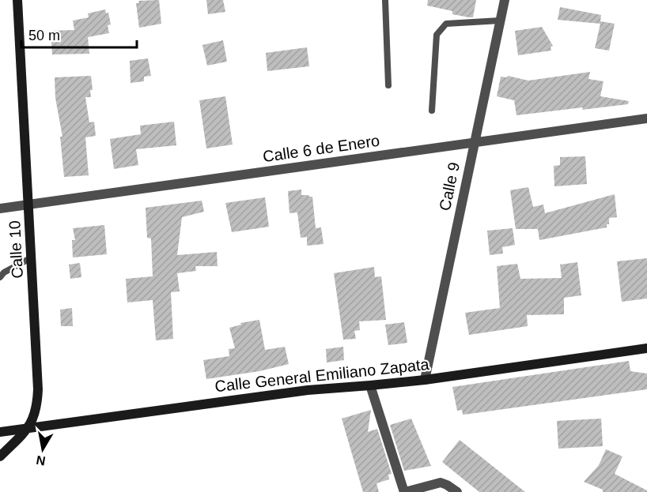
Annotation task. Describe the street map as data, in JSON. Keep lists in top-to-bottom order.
{
  "streets": {
    "street": [
      "Calle 6 de Enero",
      "Calle 9",
      "Calle 10",
      "Calle General Emiliano Zapata"
    ]
  },
  "crossings": [
    ["Calle 6 de Enero", "Calle 9"],
    ["Calle 6 de Enero", "Calle 10"],
    ["Calle 9", "Calle General Emiliano Zapata"],
    ["Calle 10", "Calle General Emiliano Zapata"]
  ],
  "scale_bar": "50 m",
  "north": "bottom"
}
